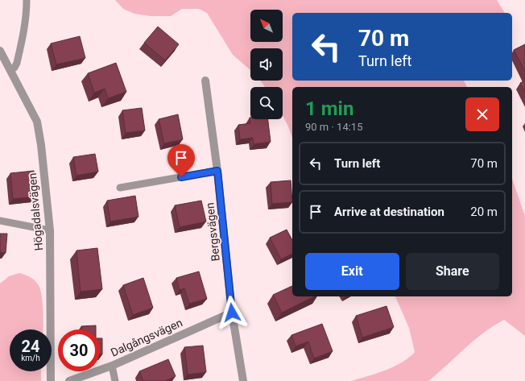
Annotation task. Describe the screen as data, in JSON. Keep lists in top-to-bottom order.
{
  "streets": {
    "street": ["Högadalsvägen", "Bergsvägen", "Dalgångsvägen"]
  },
  "crossings": [
    ["Bergsvägen", "Dalgångsvägen"]
  ],
  "north": "top left",
  "page": {
    "turn": ["70 m", "Turn left"],
    "heading": ["1 min", "90 m · 14:15"],
    "list": [
      {
        "name": "Turn left",
        "value": "70 m"
      },
      {
        "name": "Arrive at destination",
        "value": "20 m"
      }
    ],
    "buttons": ["Exit", "Share"],
    "speed": "24 km/h",
    "limit": "30"
  }
}
